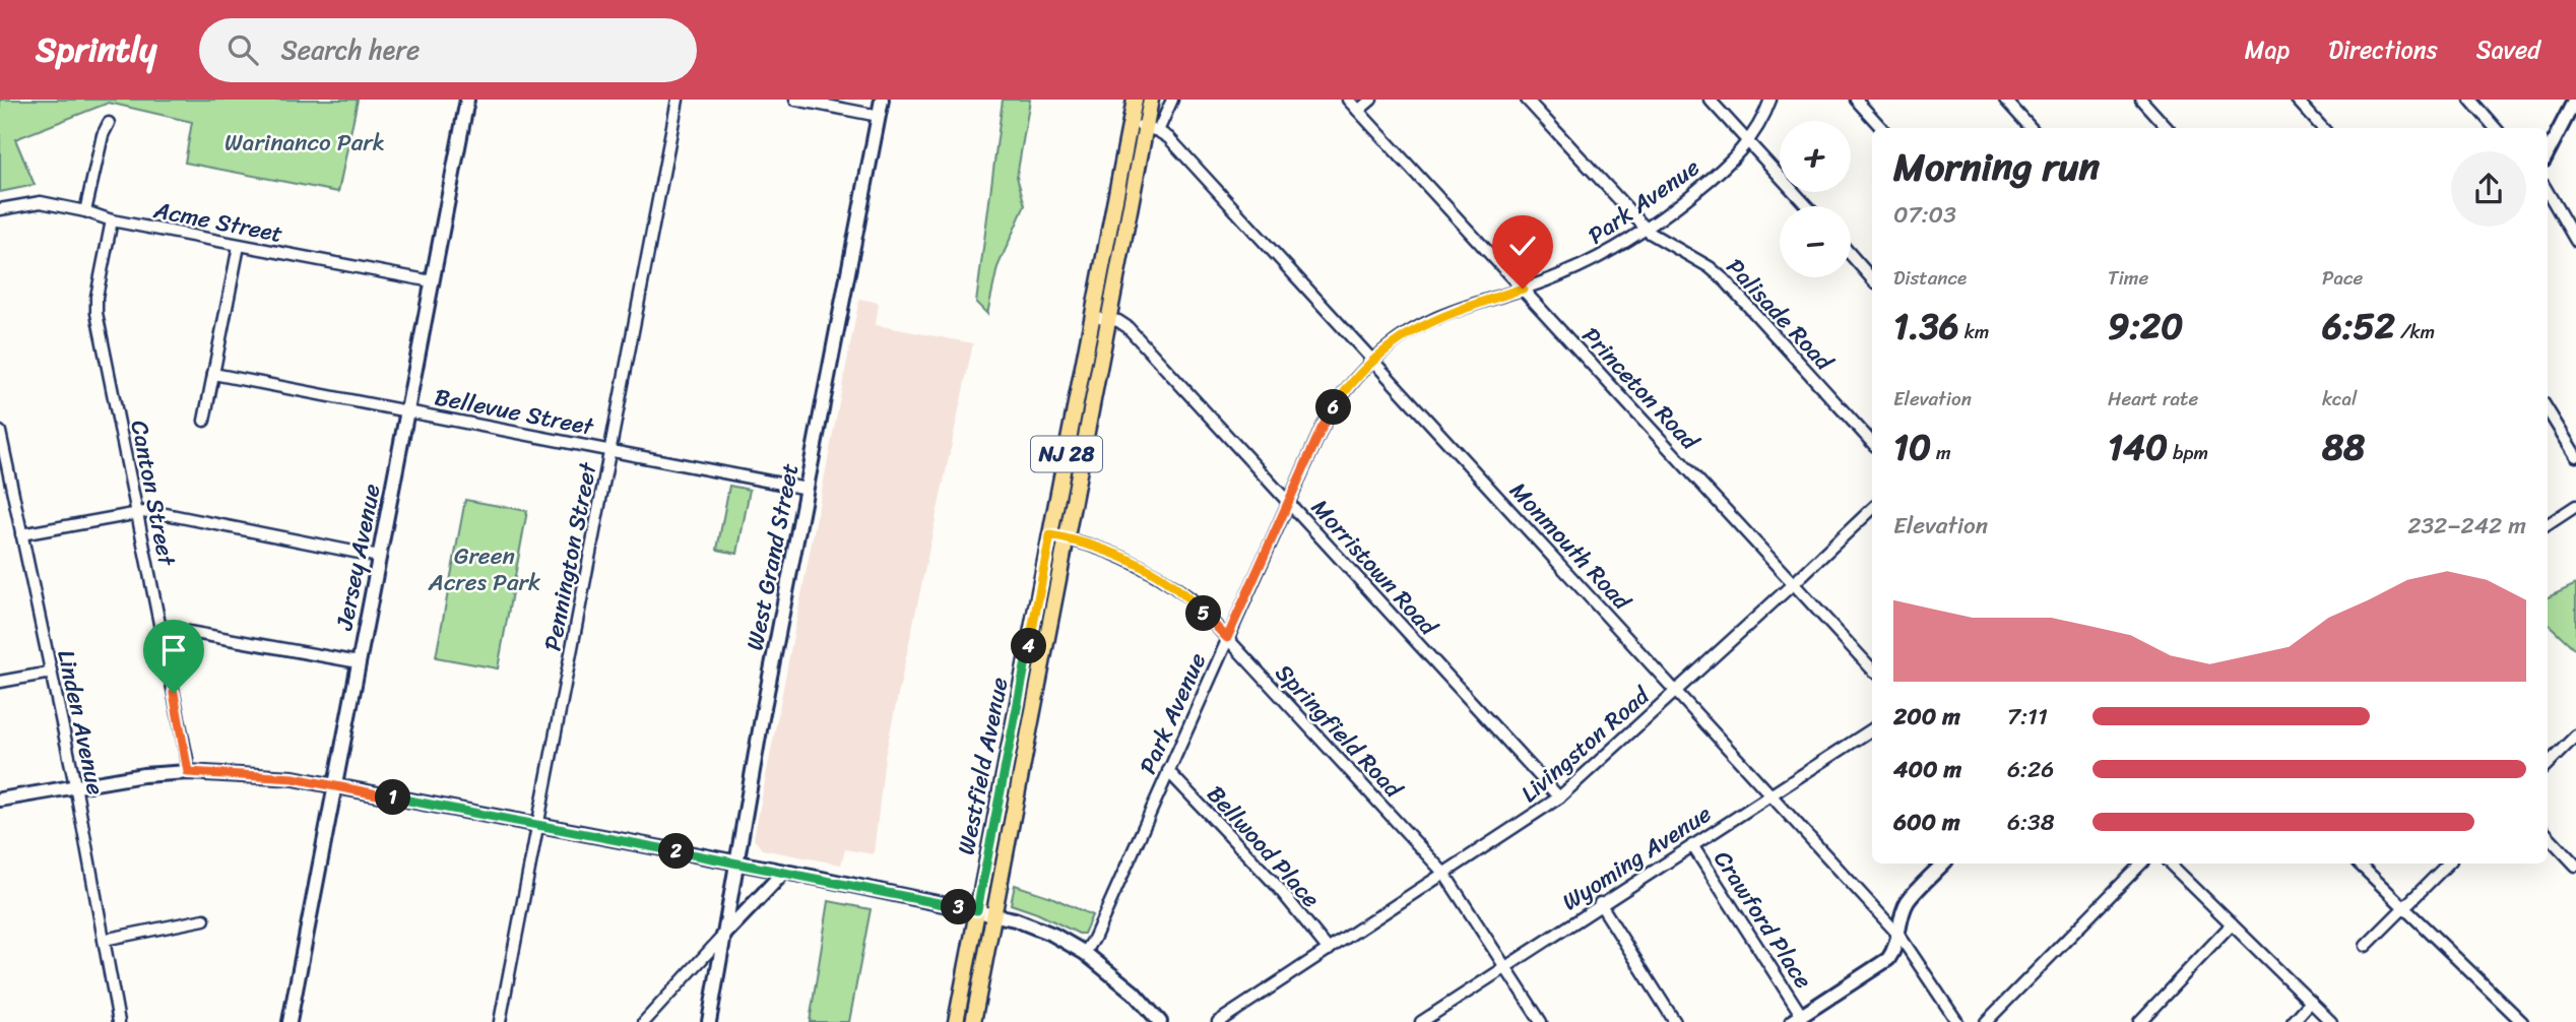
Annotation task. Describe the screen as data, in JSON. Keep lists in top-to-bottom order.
{
  "streets": {
    "main road": ["NJ 28", "Westfield Avenue"],
    "street": [
      "Park Avenue",
      "Acme Street",
      "Palisade Road",
      "Princeton Road",
      "Bellevue Street",
      "Canton Street",
      "Monmouth Road",
      "Jersey Avenue",
      "Pennington Street",
      "West Grand Street",
      "Morristown Road",
      "Linden Avenue",
      "Springfield Road",
      "Livingston Road",
      "Bellwood Place",
      "Wyoming Avenue",
      "Crawford Place"
    ]
  },
  "crossings": [
    ["Park Avenue", "Palisade Road"],
    ["Park Avenue", "Princeton Road"],
    ["Park Avenue", "Monmouth Road"],
    ["Park Avenue", "Morristown Road"],
    ["Park Avenue", "Springfield Road"],
    ["Park Avenue", "Bellwood Place"],
    ["Acme Street", "Canton Street"],
    ["Acme Street", "Jersey Avenue"],
    ["Princeton Road", "Livingston Road"],
    ["Bellevue Street", "Jersey Avenue"],
    ["Bellevue Street", "Pennington Street"],
    ["Bellevue Street", "West Grand Street"],
    ["Monmouth Road", "Livingston Road"],
    ["Monmouth Road", "Westfield Avenue"],
    ["Monmouth Road", "Wyoming Avenue"],
    ["Morristown Road", "Livingston Road"],
    ["Morristown Road", "Westfield Avenue"],
    ["Springfield Road", "Livingston Road"],
    ["Springfield Road", "Westfield Avenue"],
    ["Springfield Road", "Wyoming Avenue"],
    ["Livingston Road", "Bellwood Place"],
    ["Wyoming Avenue", "Crawford Place"]
  ],
  "parks": ["Warinanco Park", "Green Acres Park"],
  "page": {
    "header": "Sprintly",
    "search": "Search here",
    "nav": ["Map", "Directions", "Saved"],
    "map_buttons": ["+", "−"],
    "heading": ["Morning run", "07:03"],
    "stats": [
      ["Distance", "1.36 km"],
      ["Time", "9:20"],
      ["Pace", "6:52 /km"],
      ["Elevation", "10 m"],
      ["Heart rate", "140 bpm"],
      ["kcal", "88"]
    ],
    "pins": [
      "6",
      "5",
      "4",
      "1",
      "2",
      "3"
    ],
    "chart": ["Elevation", "232–242 m"],
    "list": [
      {
        "name": "200 m",
        "note": "7:11"
      },
      {
        "name": "400 m",
        "note": "6:26"
      },
      {
        "name": "600 m",
        "note": "6:38"
      }
    ]
  }
}
